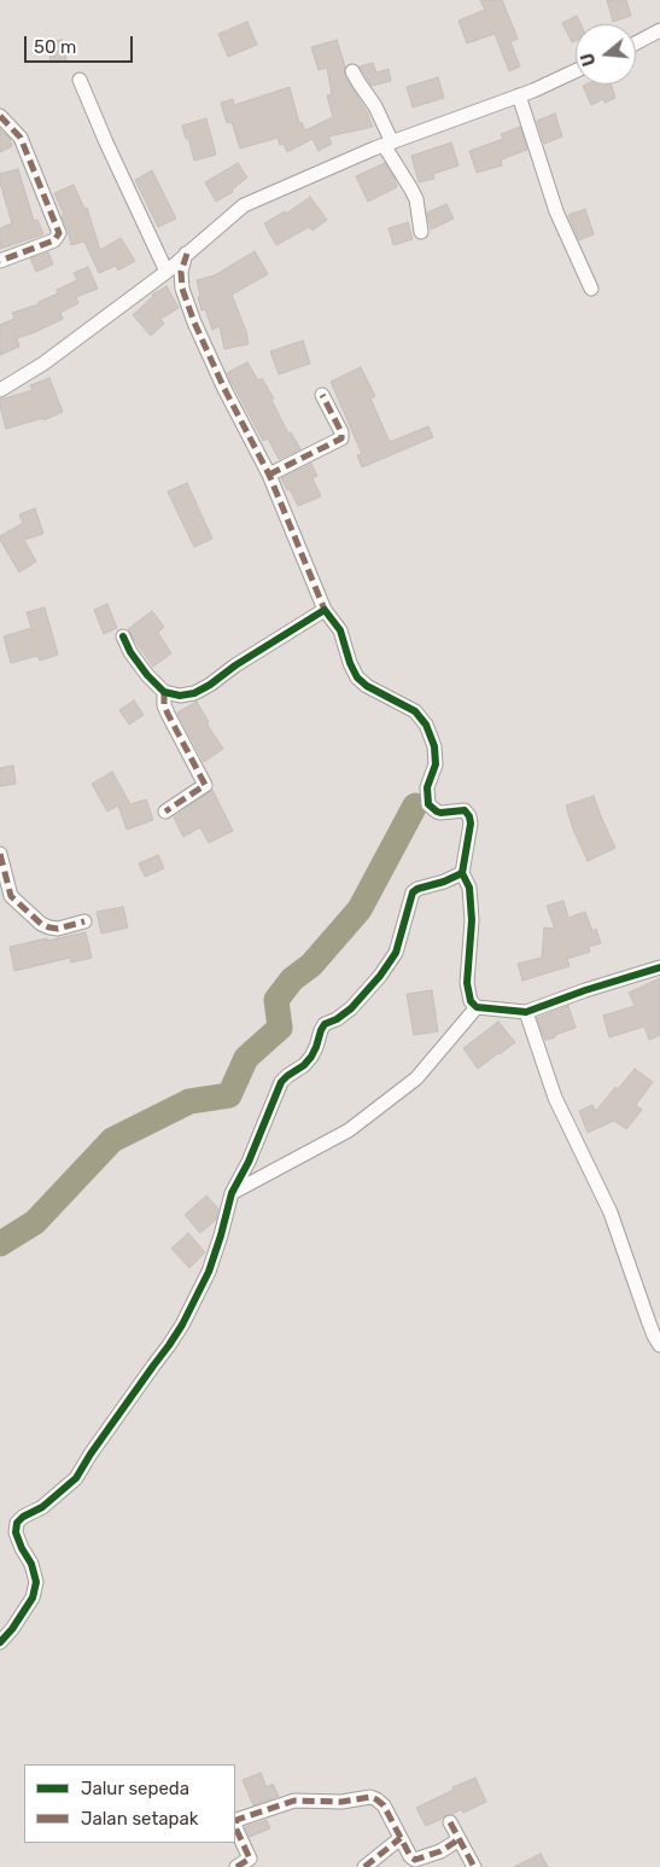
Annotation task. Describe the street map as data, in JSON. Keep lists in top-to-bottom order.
{
  "legend": ["Jalur sepeda", "Jalan setapak"],
  "scale_bar": "50 m",
  "north": "left"
}
